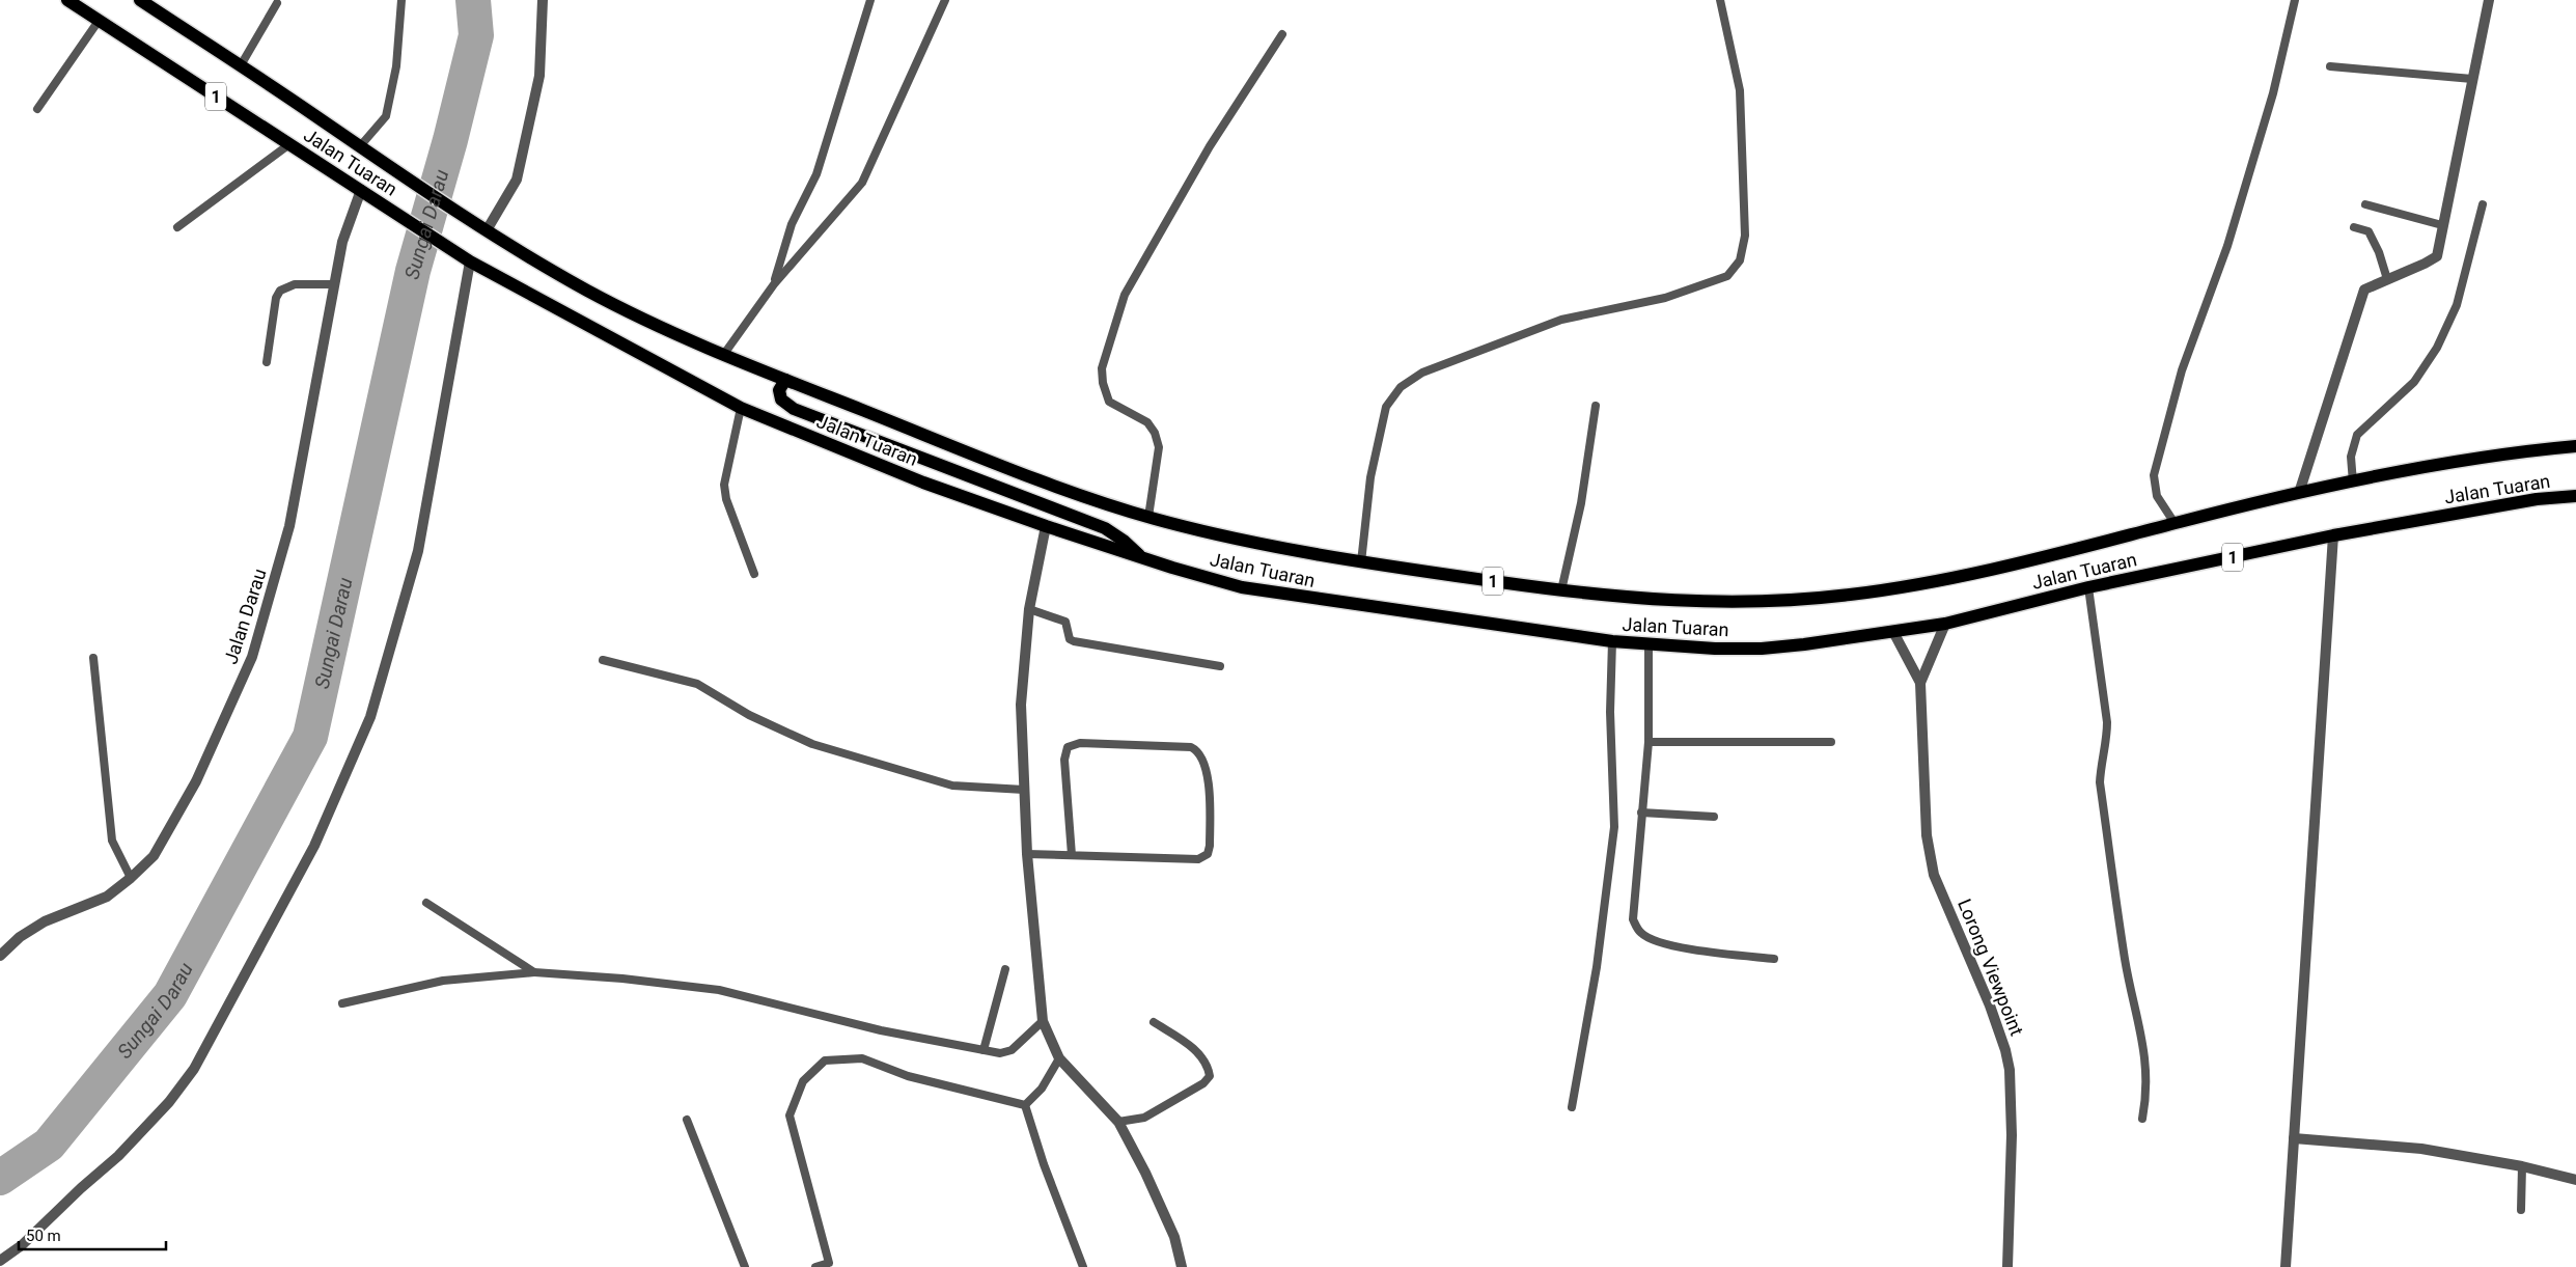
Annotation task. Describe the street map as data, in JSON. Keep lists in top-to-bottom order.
{
  "streets": {
    "main road": ["1", "Jalan Tuaran"],
    "street": ["Jalan Darau", "Lorong Viewpoint"]
  },
  "crossings": [
    ["Jalan Tuaran", "Jalan Darau"]
  ],
  "water": ["Sungai Darau"],
  "scale_bar": "50 m"
}
